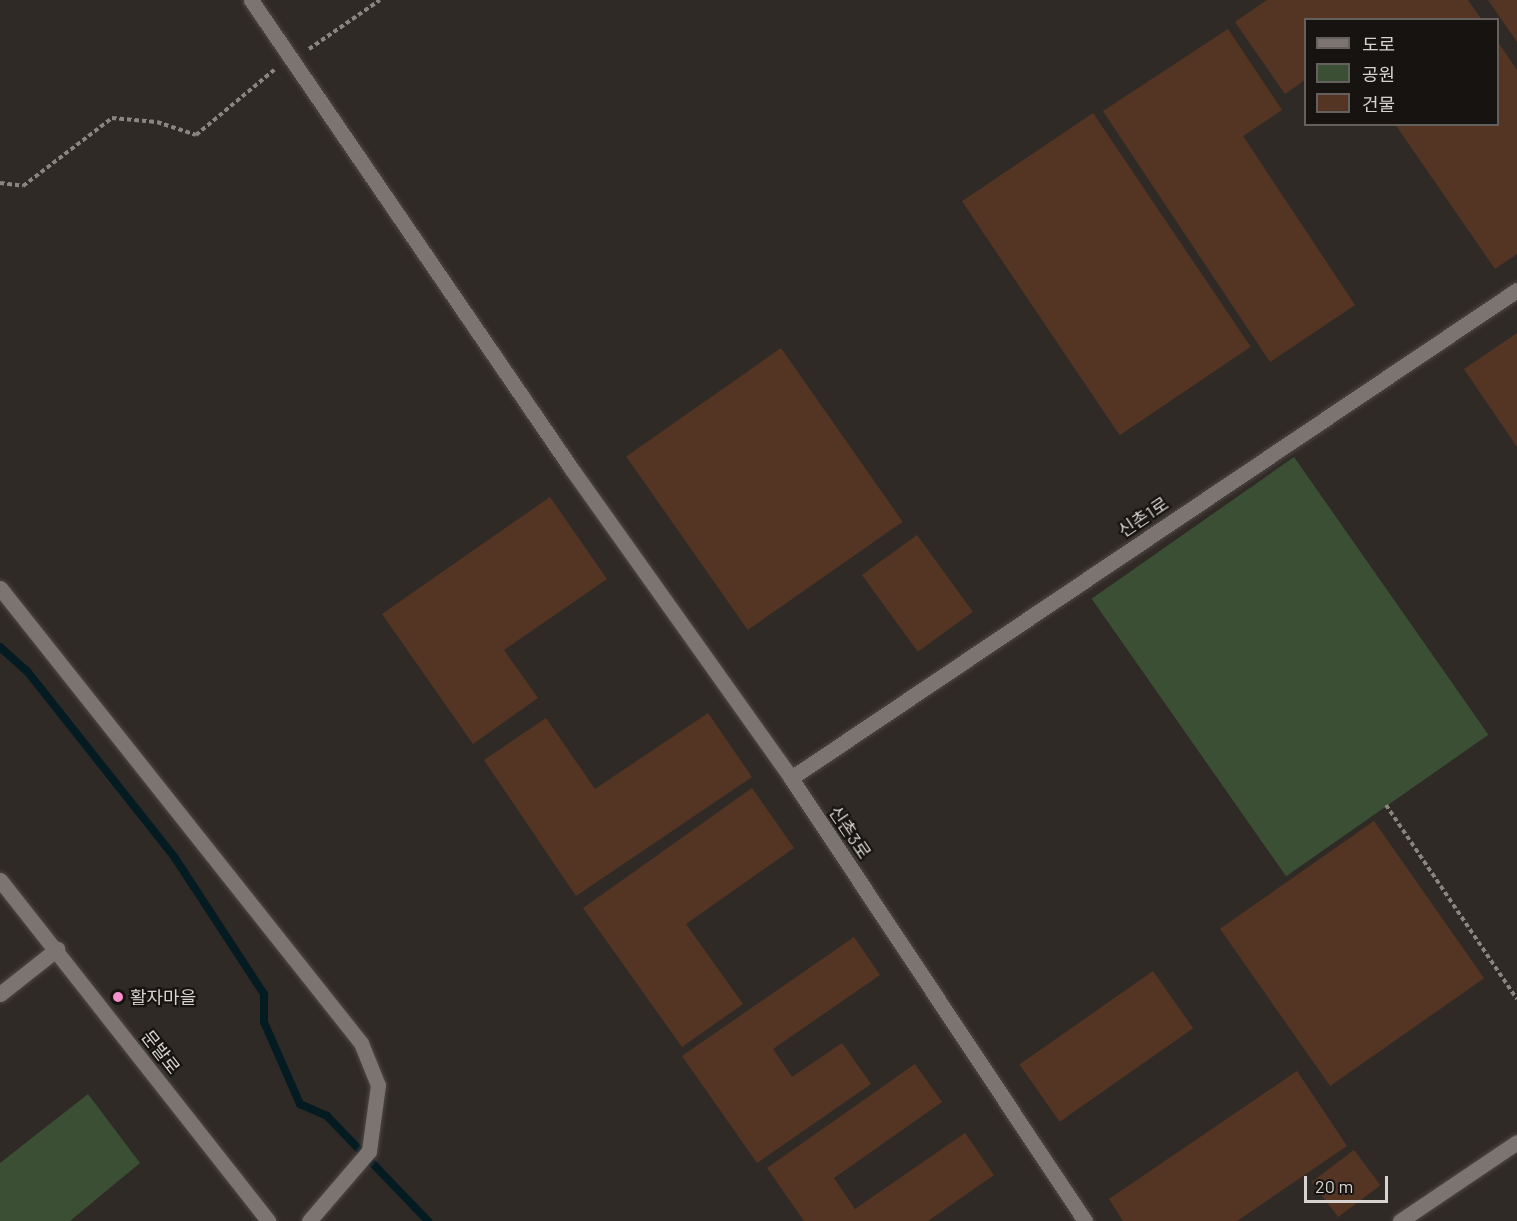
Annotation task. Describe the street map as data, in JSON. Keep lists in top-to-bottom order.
{
  "streets": {
    "street": ["신촌1로", "신촌3로", "문발로"]
  },
  "crossings": [
    ["신촌1로", "신촌3로"]
  ],
  "places": ["활자마을"],
  "legend": ["도로", "공원", "건물"],
  "scale_bar": "20 m"
}
